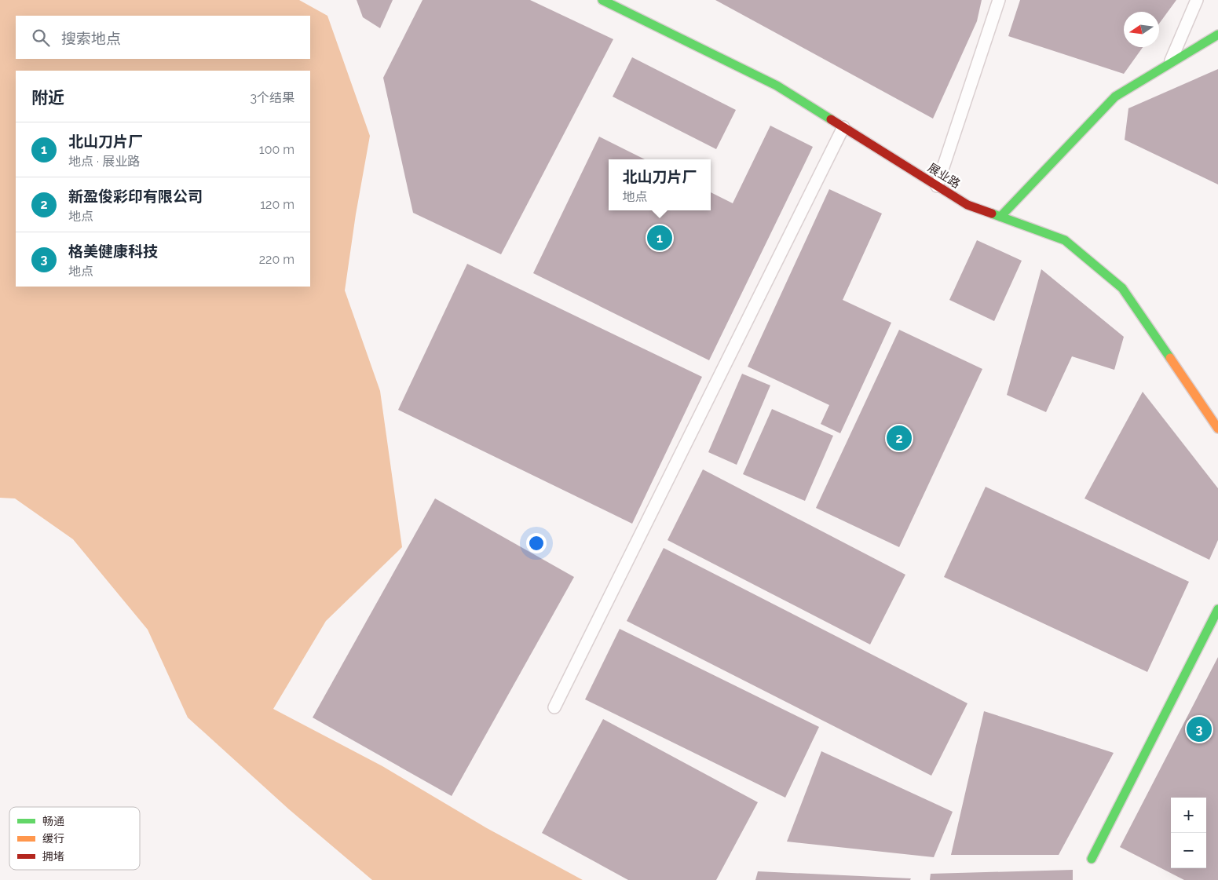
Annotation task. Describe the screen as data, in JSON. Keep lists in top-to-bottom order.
{
  "streets": {
    "street": ["展业路"]
  },
  "legend": ["畅通", "缓行", "拥堵"],
  "north": "left",
  "page": {
    "search": "搜索地点",
    "heading": ["附近", "3个结果"],
    "list": [
      {
        "mark": "1",
        "name": "北山刀片厂",
        "note": "地点 · 展业路",
        "value": "100 m"
      },
      {
        "mark": "2",
        "name": "新盈俊彩印有限公司",
        "note": "地点",
        "value": "120 m"
      },
      {
        "mark": "3",
        "name": "格美健康科技",
        "note": "地点",
        "value": "220 m"
      }
    ],
    "popup": ["北山刀片厂", "地点"],
    "pins": ["1", "2", "3"],
    "map_buttons": ["+", "−"]
  }
}
